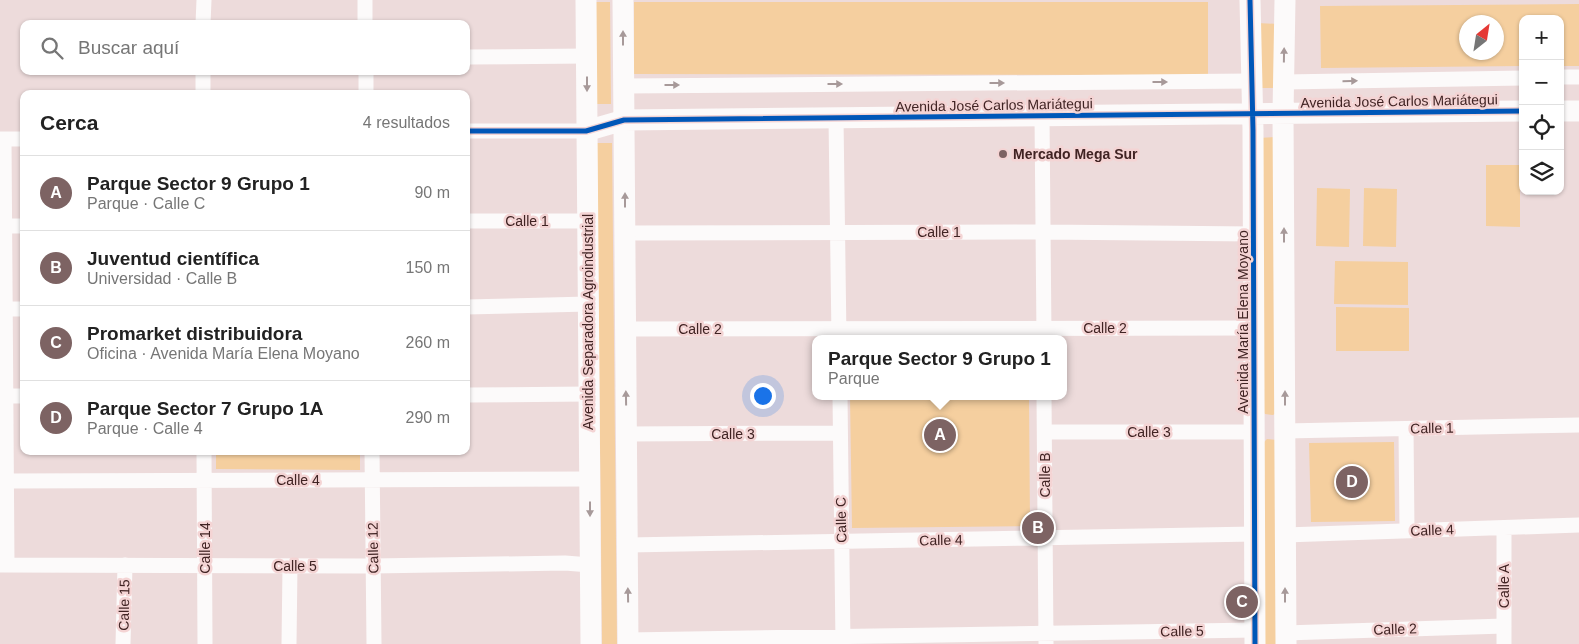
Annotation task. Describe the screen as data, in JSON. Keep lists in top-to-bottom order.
{
  "streets": {
    "street": [
      "Avenida José Carlos Mariátegui",
      "Calle 1",
      "Avenida Separadora Agroindustrial",
      "Avenida María Elena Moyano",
      "Calle 2",
      "Calle 3",
      "Calle B",
      "Calle 4",
      "Calle C",
      "Calle 14",
      "Calle 12",
      "Calle 5",
      "Calle A",
      "Calle 15"
    ]
  },
  "crossings": [
    ["Avenida José Carlos Mariátegui", "Avenida Separadora Agroindustrial"],
    ["Avenida José Carlos Mariátegui", "Avenida María Elena Moyano"],
    ["Calle 1", "Avenida Separadora Agroindustrial"],
    ["Calle 1", "Avenida María Elena Moyano"],
    ["Avenida Separadora Agroindustrial", "Calle 4"],
    ["Avenida Separadora Agroindustrial", "Calle 5"],
    ["Avenida María Elena Moyano", "Calle 2"],
    ["Avenida María Elena Moyano", "Calle 3"],
    ["Avenida María Elena Moyano", "Calle 4"],
    ["Avenida María Elena Moyano", "Calle 5"],
    ["Calle 2", "Calle A"],
    ["Calle 3", "Calle B"],
    ["Calle 3", "Calle C"],
    ["Calle B", "Calle 4"],
    ["Calle B", "Calle 5"],
    ["Calle 4", "Calle C"],
    ["Calle 4", "Calle 14"],
    ["Calle 4", "Calle 12"],
    ["Calle 4", "Calle A"],
    ["Calle C", "Calle 5"],
    ["Calle 14", "Calle 5"],
    ["Calle 12", "Calle 5"],
    ["Calle 5", "Calle 15"]
  ],
  "places": ["Mercado Mega Sur"],
  "north": "top right",
  "page": {
    "map_buttons": ["+", "−"],
    "search": "Buscar aquí",
    "heading": ["Cerca", "4 resultados"],
    "list": [
      {
        "mark": "A",
        "name": "Parque Sector 9 Grupo 1",
        "note": "Parque · Calle C",
        "value": "90 m"
      },
      {
        "mark": "B",
        "name": "Juventud científica",
        "note": "Universidad · Calle B",
        "value": "150 m"
      },
      {
        "mark": "C",
        "name": "Promarket distribuidora",
        "note": "Oficina · Avenida María Elena Moyano",
        "value": "260 m"
      },
      {
        "mark": "D",
        "name": "Parque Sector 7 Grupo 1A",
        "note": "Parque · Calle 4",
        "value": "290 m"
      }
    ],
    "popup": ["Parque Sector 9 Grupo 1", "Parque"],
    "pins": [
      "A",
      "D",
      "B",
      "C"
    ]
  }
}
